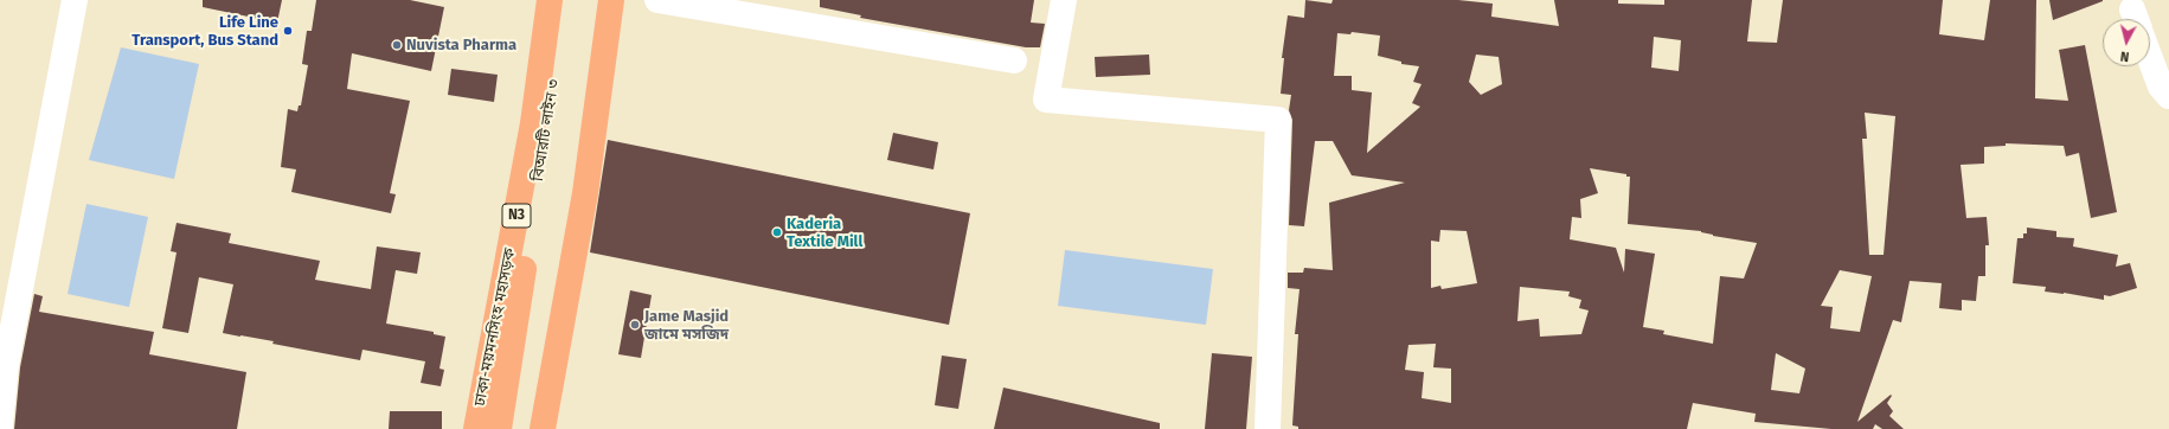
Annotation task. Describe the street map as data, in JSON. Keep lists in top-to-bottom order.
{
  "streets": {
    "highway": ["বিআরটি লাইন ৩", "N3", "ঢাকা-ময়মনসিংহ মহাসড়ক"]
  },
  "places": [
    "Life Line Transport, Bus Stand",
    "Nuvista Pharma",
    "Kaderia Textile Mill",
    "Jame Masjid জামে মসজিদ"
  ],
  "north": "bottom"
}
